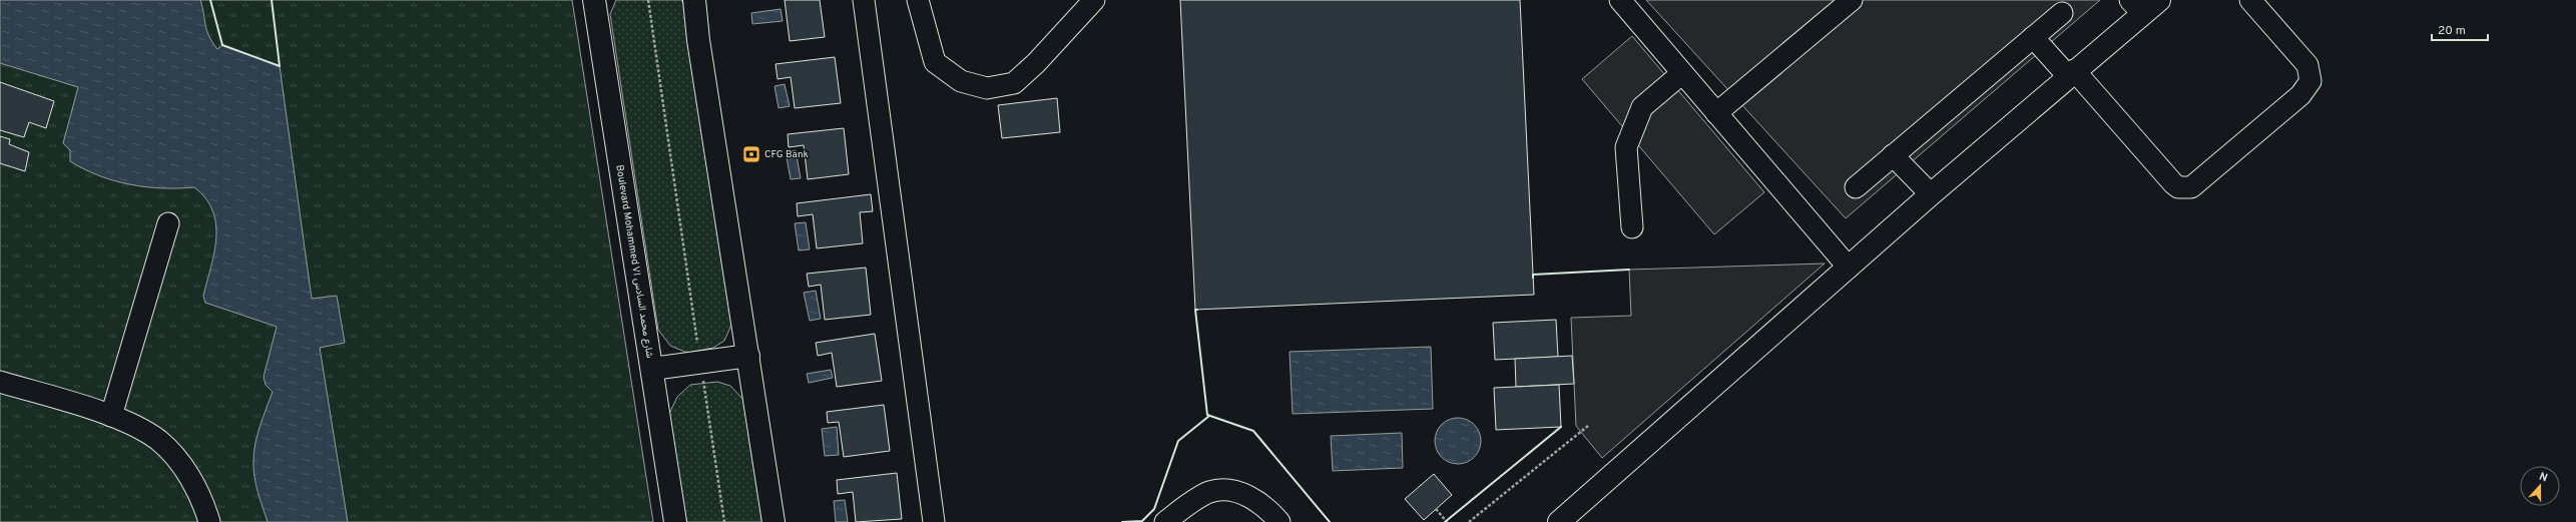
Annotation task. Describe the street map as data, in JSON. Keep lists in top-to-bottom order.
{
  "streets": {
    "main road": ["Boulevard Mohammed VI شارع محمد السادس"]
  },
  "places": {
    "bank": ["CFG Bank"]
  },
  "scale_bar": "20 m",
  "north": "top"
}
